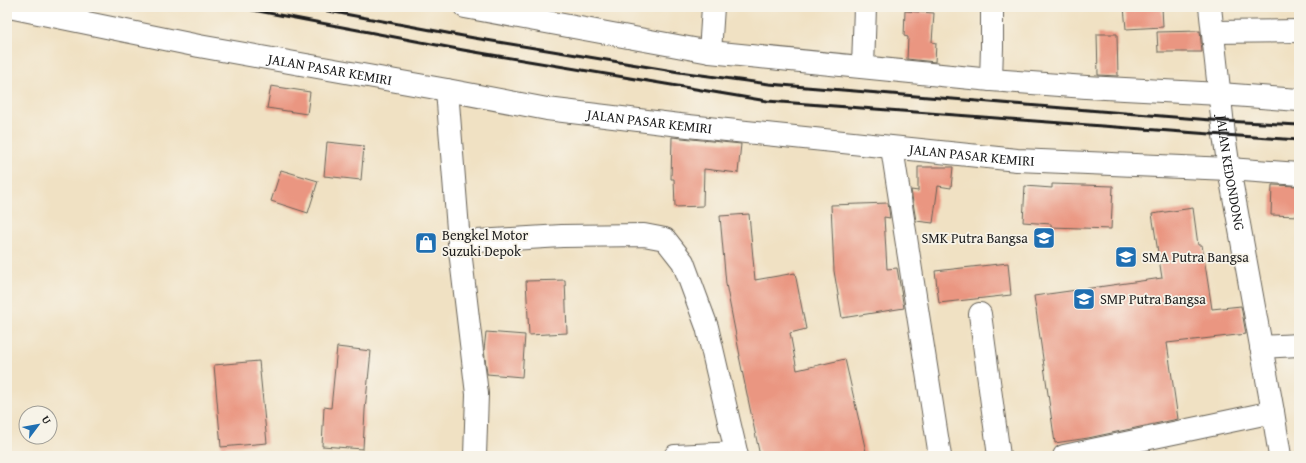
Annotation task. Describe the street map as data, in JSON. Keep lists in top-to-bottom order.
{
  "streets": {
    "street": ["JALAN PASAR KEMIRI", "JALAN KEDONDONG"]
  },
  "crossings": [
    ["JALAN PASAR KEMIRI", "JALAN KEDONDONG"]
  ],
  "places": {
    "school or university": ["SMK Putra Bangsa", "SMA Putra Bangsa", "SMP Putra Bangsa"],
    "shop": ["Bengkel Motor Suzuki Depok"]
  },
  "north": "top right"
}
